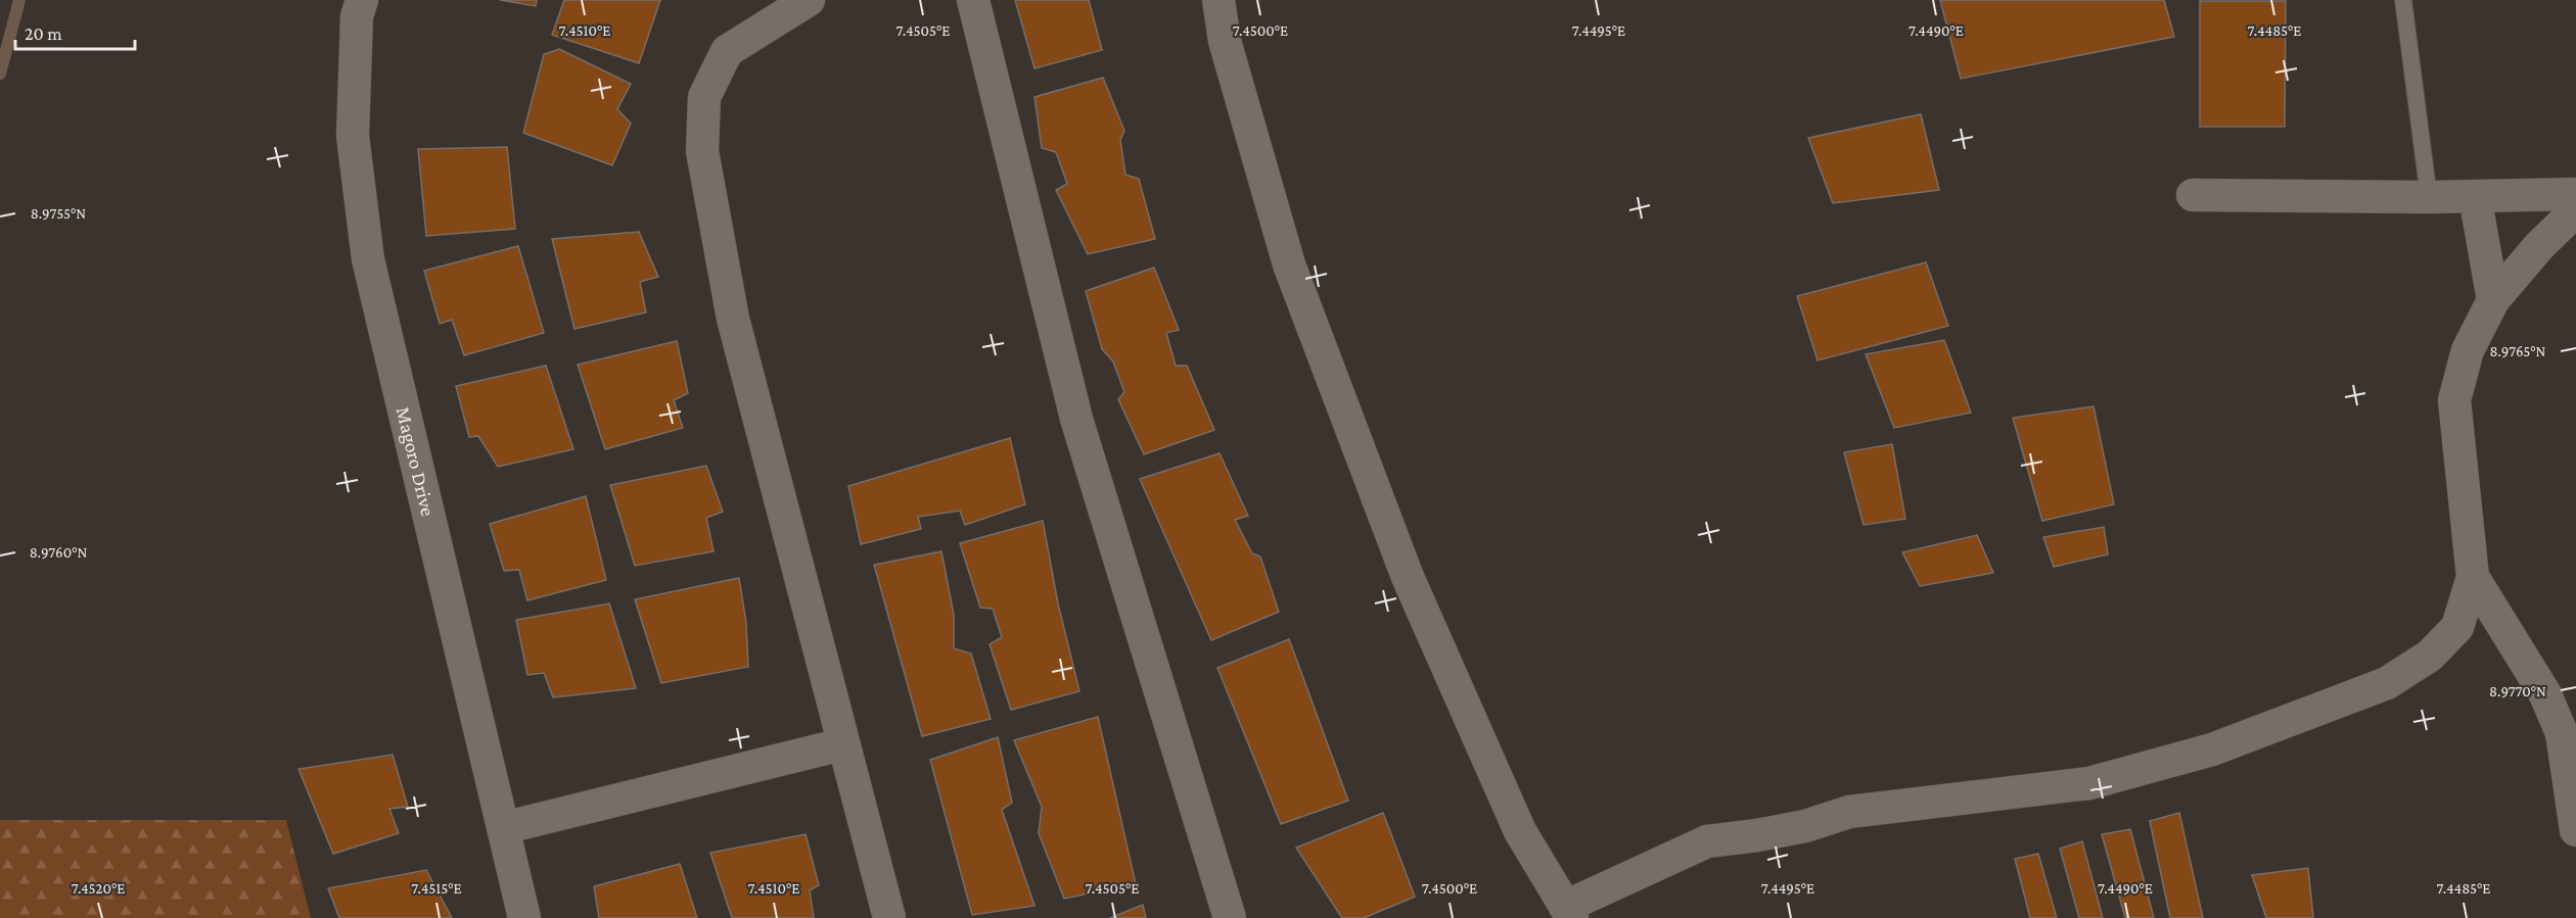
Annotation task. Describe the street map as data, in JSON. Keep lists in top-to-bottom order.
{
  "streets": {
    "street": ["Magoro Drive"]
  },
  "scale_bar": "20 m",
  "coordinates": [
    "7.4510°E",
    "7.4505°E",
    "7.4500°E",
    "7.4495°E",
    "7.4490°E",
    "7.4485°E",
    "8.9755°N",
    "8.9765°N",
    "8.9760°N",
    "8.9770°N",
    "7.4520°E",
    "7.4515°E"
  ]
}
